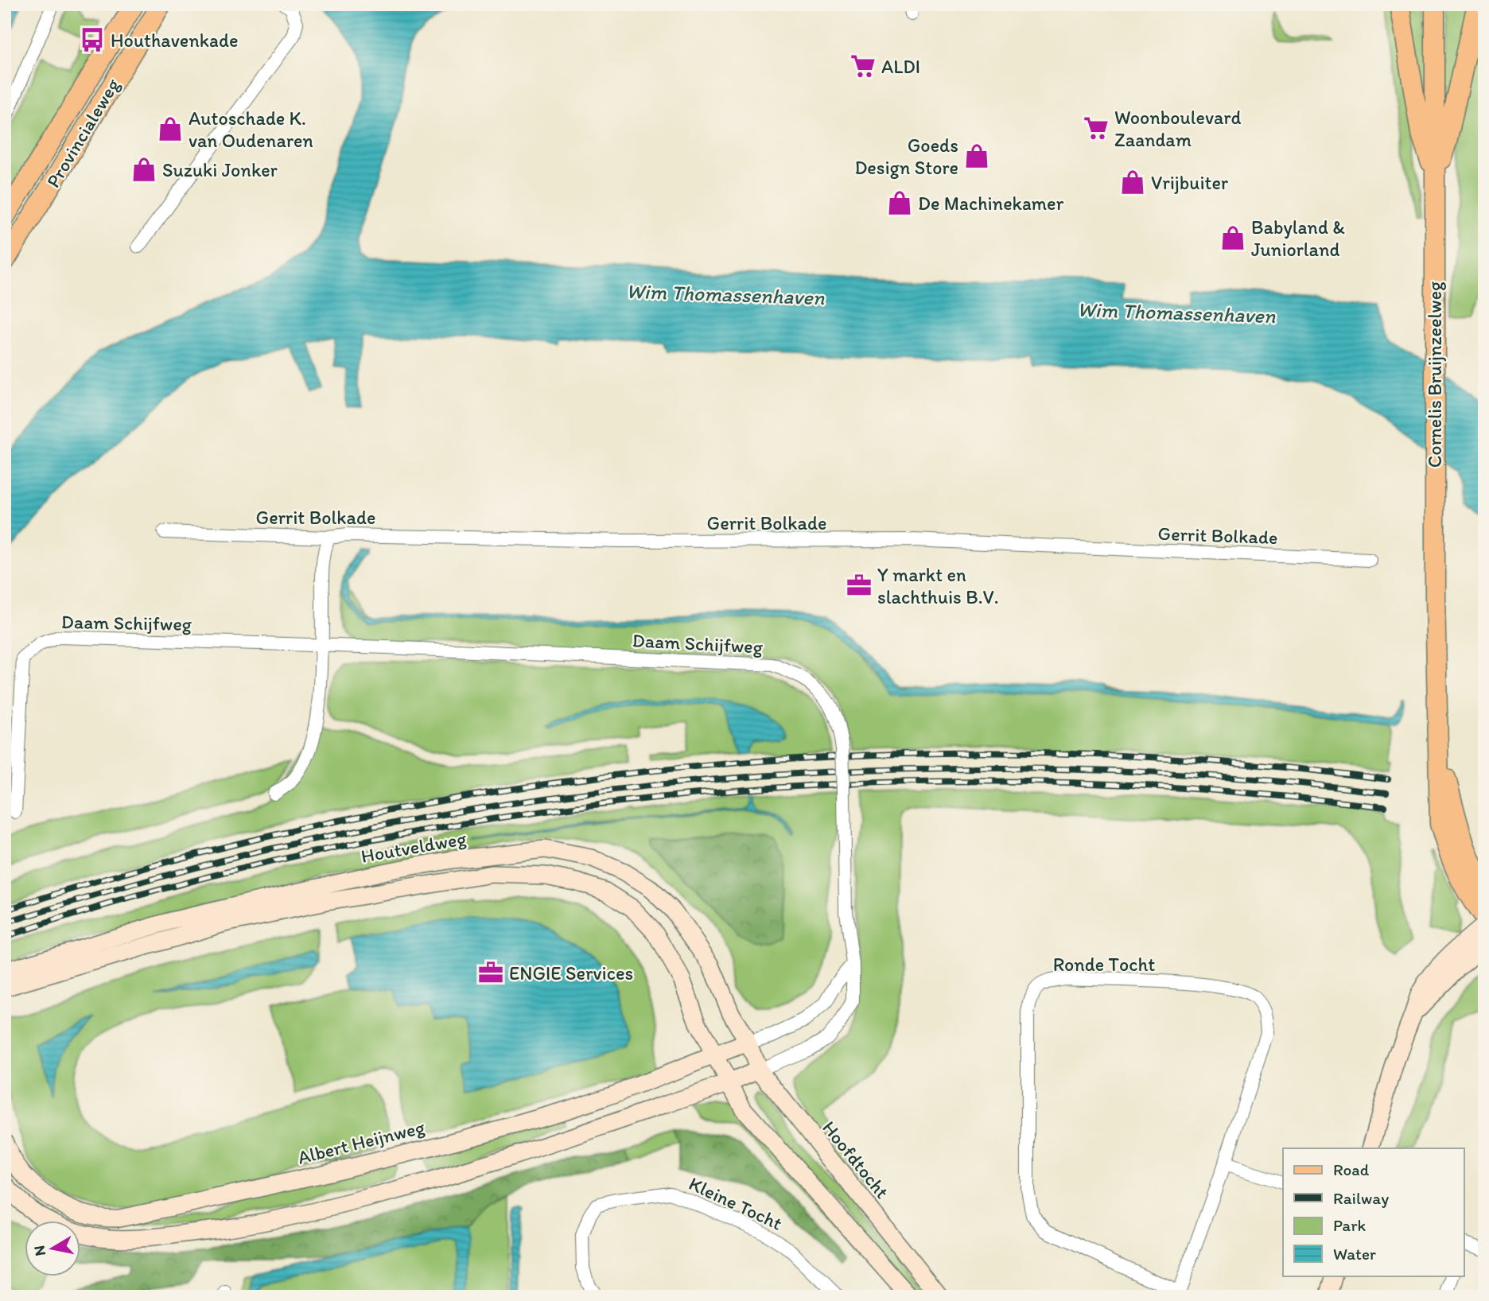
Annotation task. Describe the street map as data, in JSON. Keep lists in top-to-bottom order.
{
  "streets": {
    "main road": [
      "Provincialeweg",
      "Cornelis Bruijnzeelweg",
      "Houtveldweg",
      "Albert Heijnweg",
      "Hoofdtocht"
    ],
    "street": [
      "Gerrit Bolkade",
      "Daam Schijfweg",
      "Ronde Tocht",
      "Kleine Tocht"
    ]
  },
  "crossings": [
    ["Daam Schijfweg", "Hoofdtocht"],
    ["Houtveldweg", "Albert Heijnweg"],
    ["Houtveldweg", "Hoofdtocht"],
    ["Albert Heijnweg", "Hoofdtocht"]
  ],
  "water": ["Wim Thomassenhaven"],
  "places": {
    "bus stop": ["Houthavenkade"],
    "supermarket": ["ALDI", "Woonboulevard Zaandam"],
    "shop": [
      "Autoschade K. van Oudenaren",
      "Goeds Design Store",
      "Suzuki Jonker",
      "Vrijbuiter",
      "De Machinekamer",
      "Babyland & Juniorland"
    ],
    "office": ["Y markt en slachthuis B.V.", "ENGIE Services"]
  },
  "legend": [
    "Road",
    "Railway",
    "Park",
    "Water"
  ],
  "north": "left"
}
